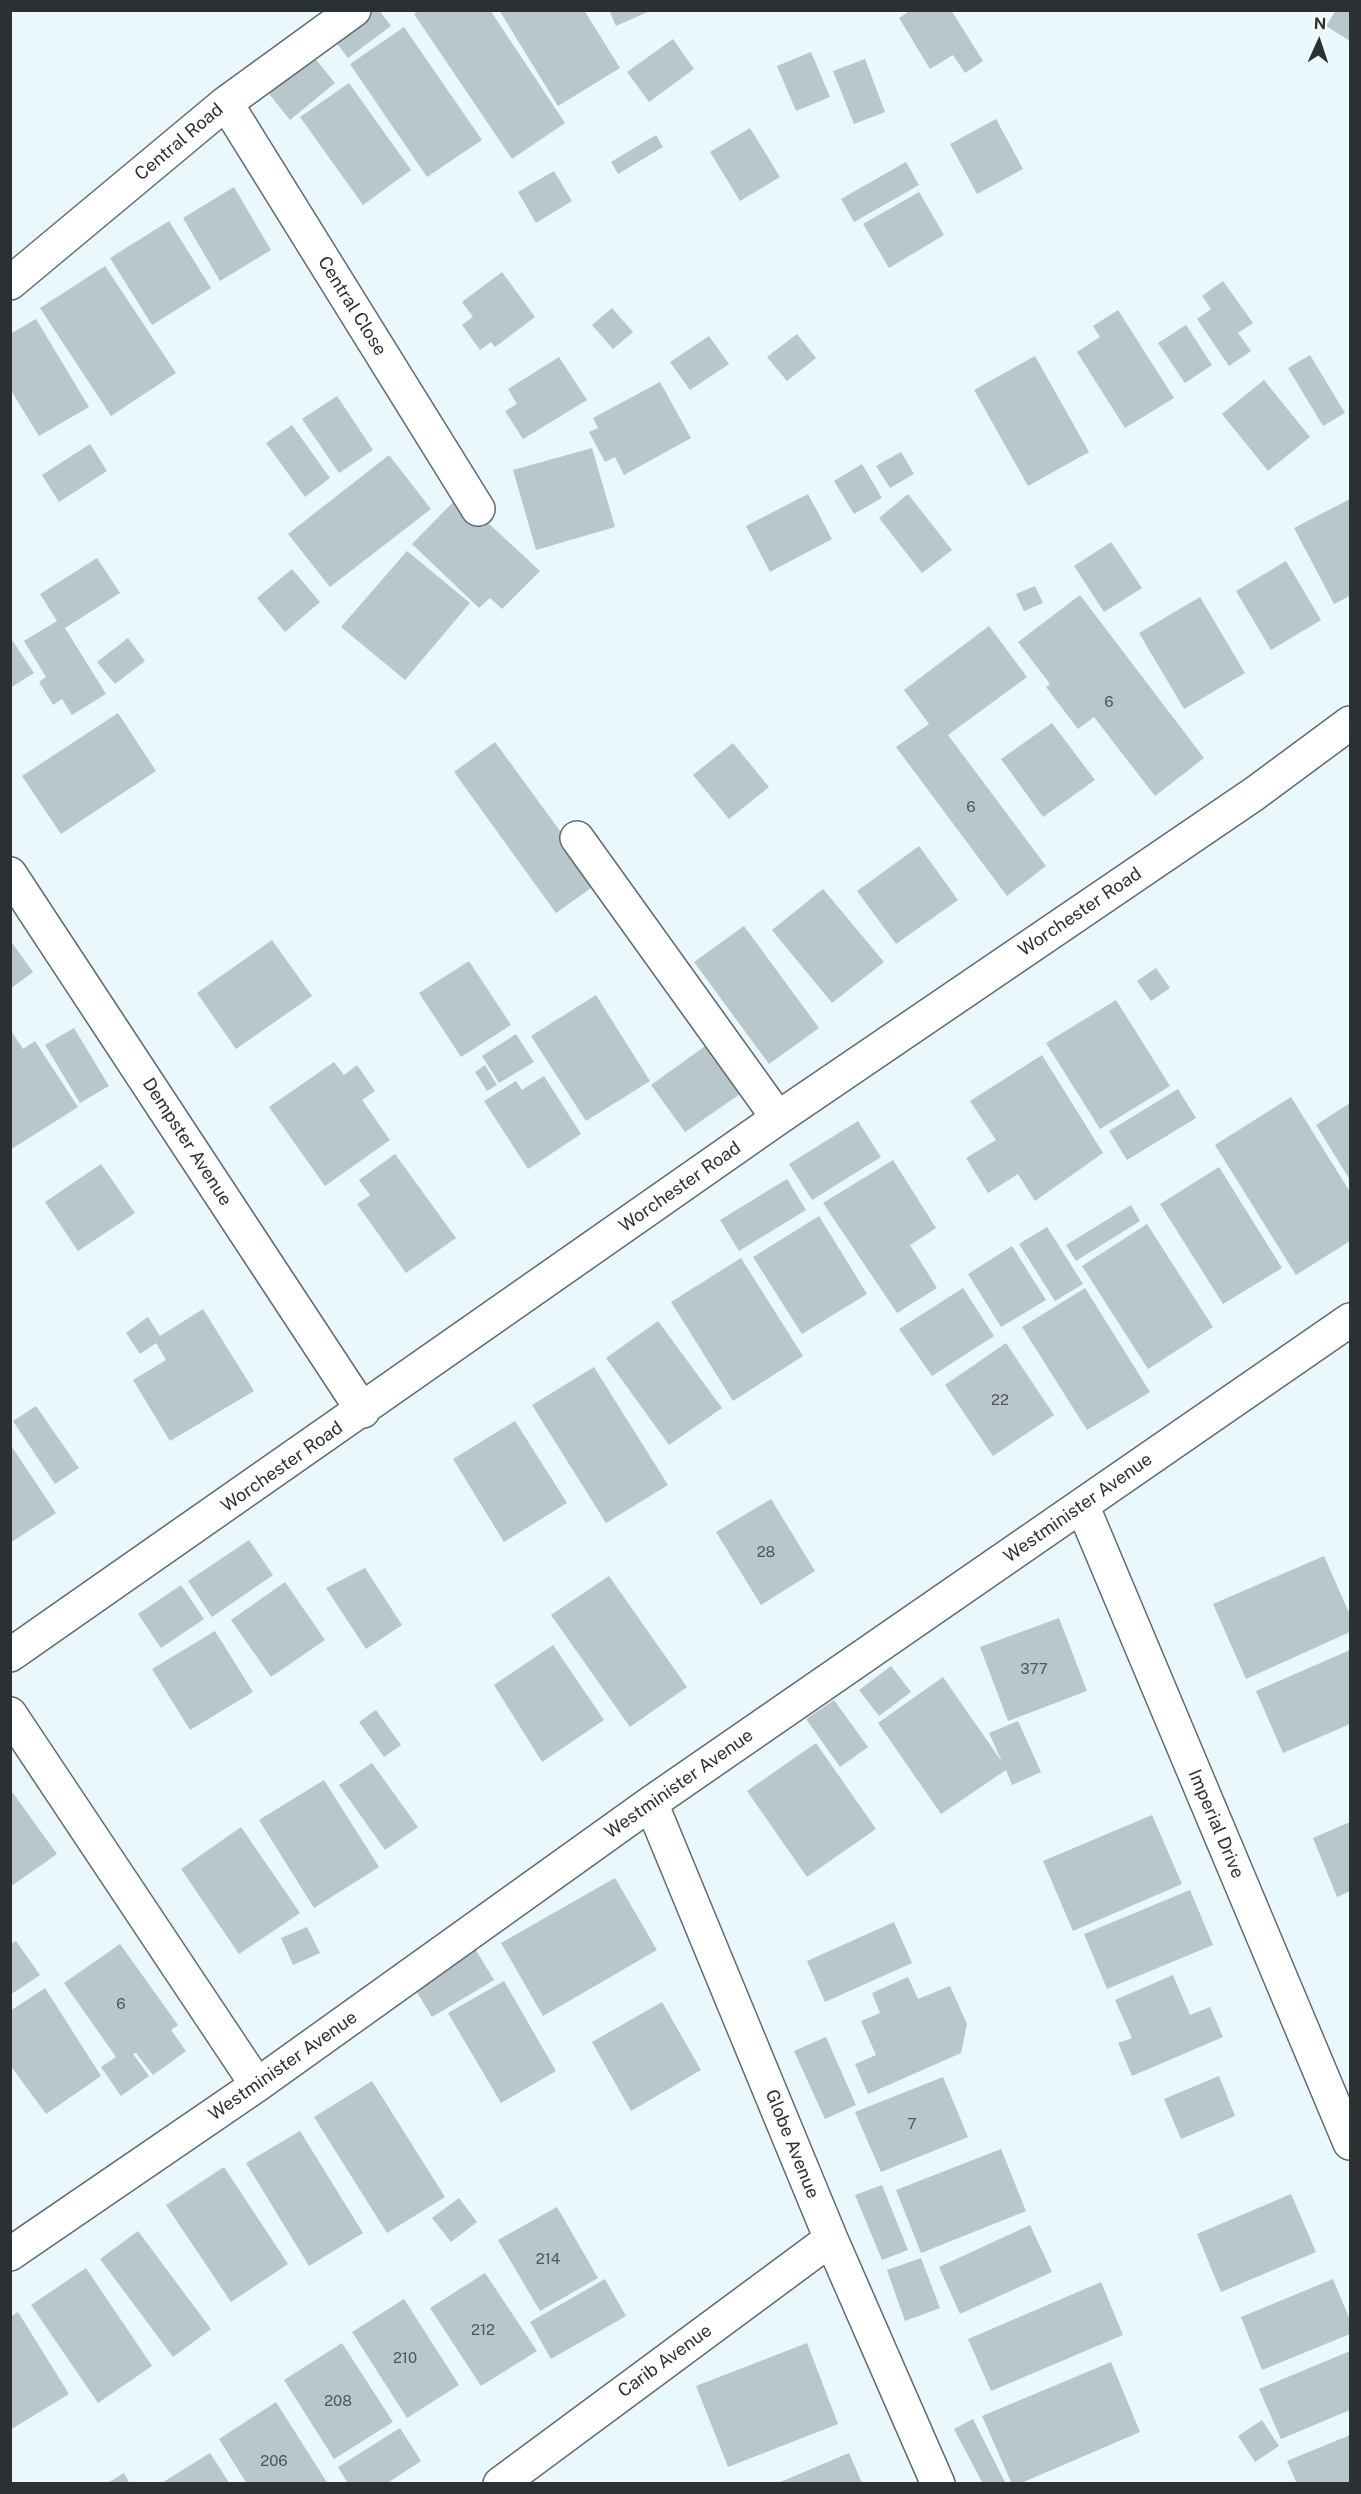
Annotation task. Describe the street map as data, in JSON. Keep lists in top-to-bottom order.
{
  "streets": {
    "street": [
      "Central Road",
      "Central Close",
      "Worchester Road",
      "Dempster Avenue",
      "Westminister Avenue",
      "Imperial Drive",
      "Globe Avenue",
      "Carib Avenue"
    ]
  },
  "crossings": [
    ["Central Road", "Central Close"],
    ["Worchester Road", "Dempster Avenue"],
    ["Westminister Avenue", "Imperial Drive"],
    ["Westminister Avenue", "Globe Avenue"],
    ["Globe Avenue", "Carib Avenue"]
  ],
  "house_numbers": [
    "6",
    "6",
    "22",
    "28",
    "377",
    "6",
    "7",
    "214",
    "212",
    "210",
    "208",
    "206"
  ],
  "north": "top"
}
